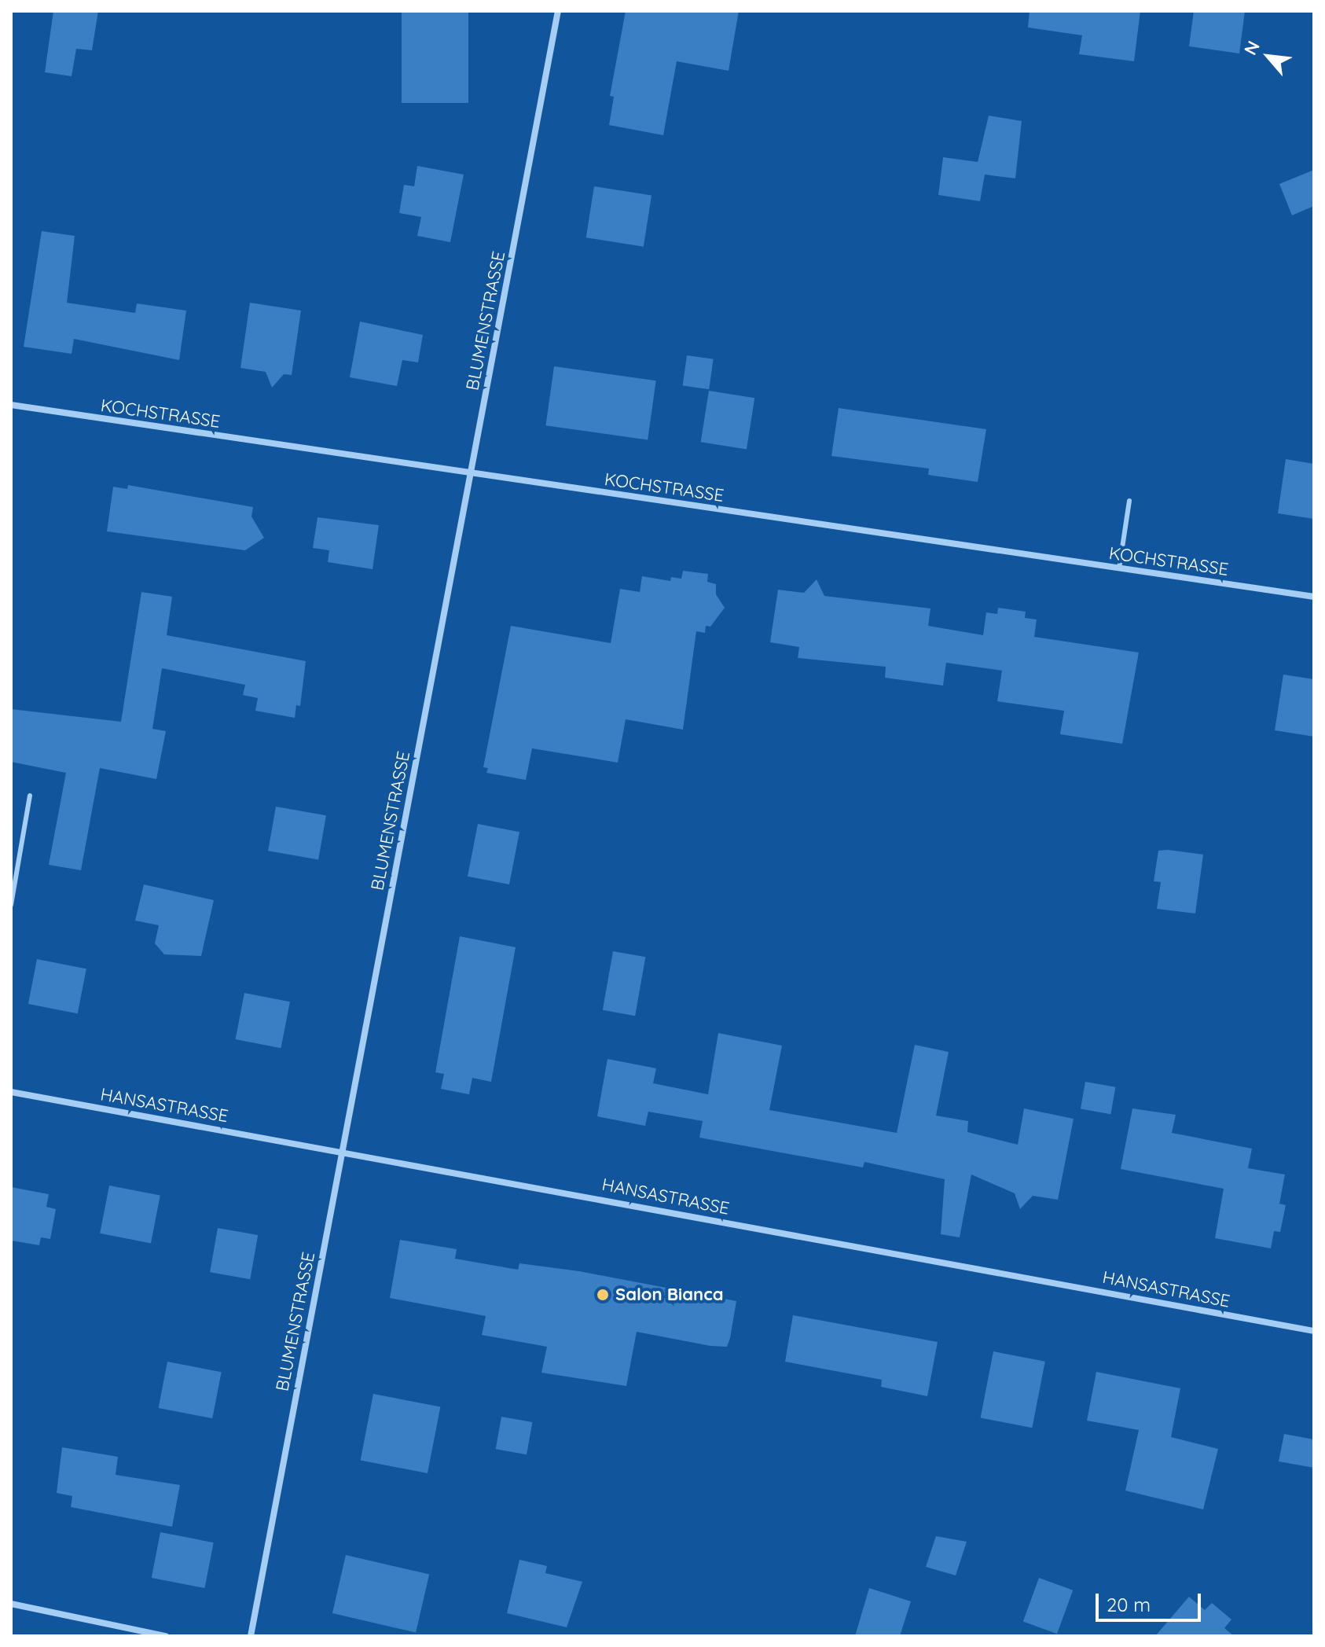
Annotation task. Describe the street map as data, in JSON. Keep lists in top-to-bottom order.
{
  "streets": {
    "street": ["BLUMENSTRASSE", "KOCHSTRASSE", "HANSASTRASSE"]
  },
  "crossings": [
    ["BLUMENSTRASSE", "KOCHSTRASSE"],
    ["BLUMENSTRASSE", "HANSASTRASSE"]
  ],
  "places": ["Salon Bianca"],
  "scale_bar": "20 m",
  "north": "top left"
}
